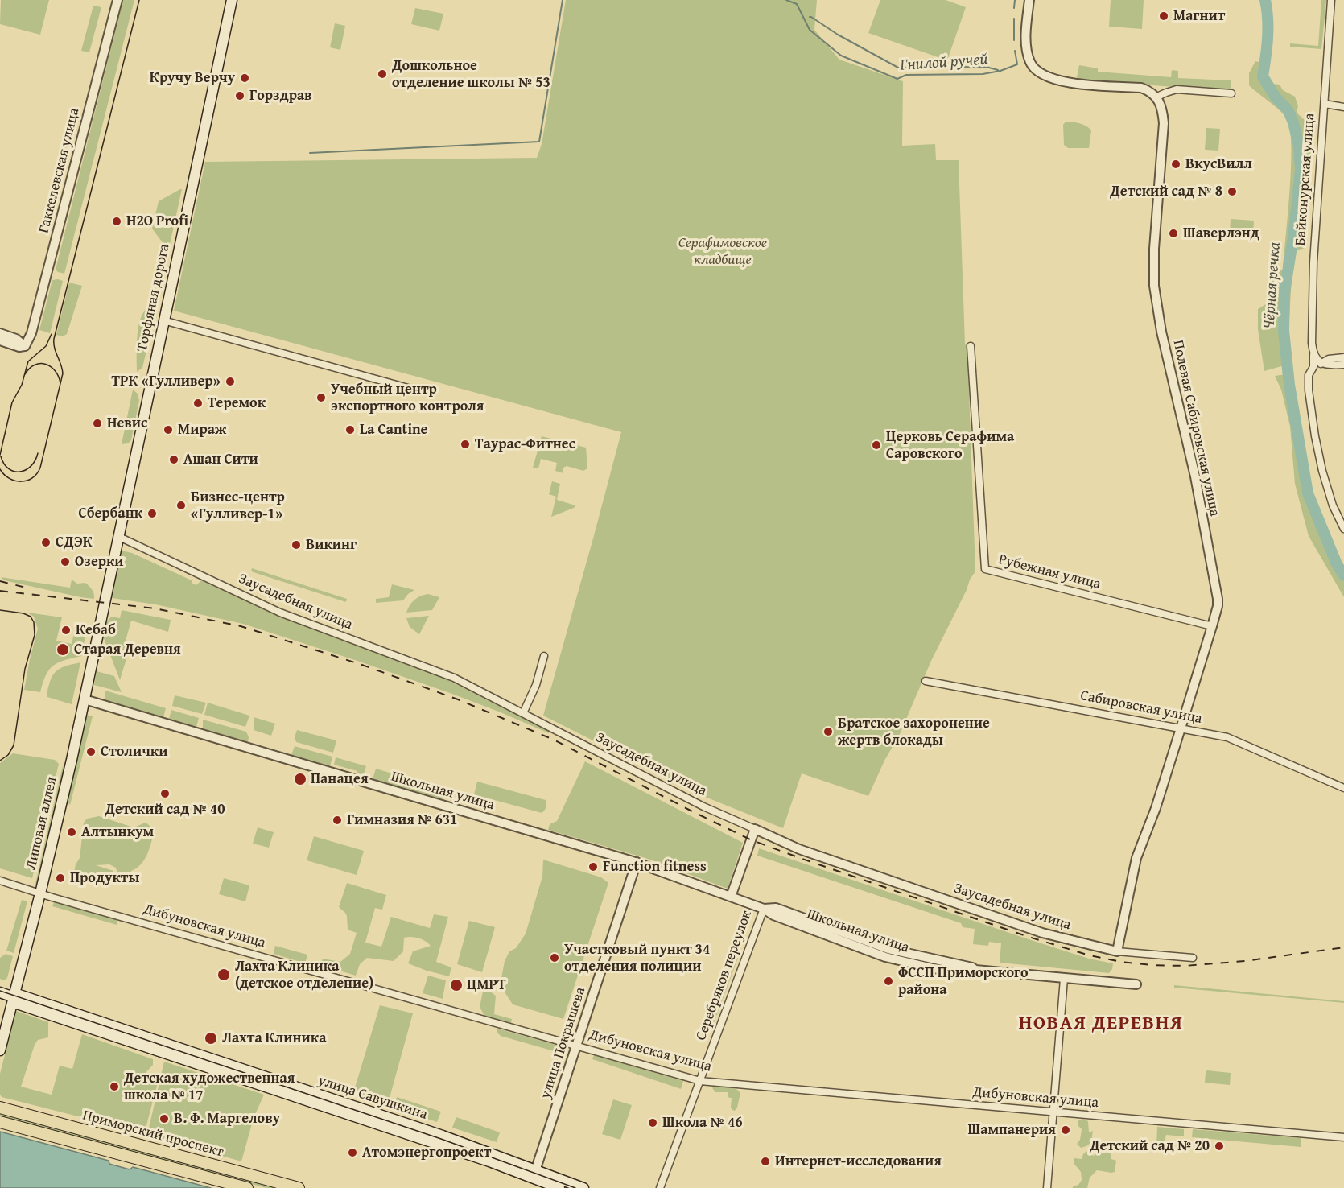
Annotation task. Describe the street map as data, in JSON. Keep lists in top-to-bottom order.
{
  "streets": {
    "main road": [
      "Торфяная дорога",
      "Липовая аллея",
      "улица Савушкина",
      "Приморский проспект"
    ],
    "street": [
      "Гаккелевская улица",
      "Байконурская улица",
      "Полевая Сабировская улица",
      "Рубежная улица",
      "Заусадебная улица",
      "Сабировская улица",
      "Школьная улица",
      "Дибуновская улица",
      "Серебряков переулок",
      "улица Покрышева"
    ]
  },
  "crossings": [
    ["Торфяная дорога", "Заусадебная улица"],
    ["Торфяная дорога", "Липовая аллея"],
    ["Полевая Сабировская улица", "Рубежная улица"],
    ["Полевая Сабировская улица", "Заусадебная улица"],
    ["Полевая Сабировская улица", "Сабировская улица"],
    ["Школьная улица", "Липовая аллея"],
    ["Школьная улица", "Серебряков переулок"],
    ["Школьная улица", "улица Покрышева"],
    ["Липовая аллея", "Дибуновская улица"],
    ["Липовая аллея", "улица Савушкина"],
    ["Дибуновская улица", "Серебряков переулок"],
    ["Дибуновская улица", "улица Покрышева"],
    ["улица Покрышева", "улица Савушкина"]
  ],
  "districts": ["НОВАЯ ДЕРЕВНЯ"],
  "water": ["Гнилой ручей", "Чёрная речка"],
  "parks": ["Серафимовское кладбище"],
  "places": [
    "Магнит",
    "Дошкольное отделение школы № 53",
    "Кручу Верчу",
    "Горздрав",
    "ВкусВилл",
    "Детский сад № 8",
    "H2O Profi",
    "Шаверлэнд",
    "ТРК «Гулливер»",
    "Учебный центр экспортного контроля",
    "Теремок",
    "Невис",
    "Мираж",
    "La Cantine",
    "Таурас-Фитнес",
    "Церковь Серафима Саровского",
    "Ашан Сити",
    "Бизнес-центр «Гулливер-1»",
    "Сбербанк",
    "СДЭК",
    "Викинг",
    "Озерки",
    "Кебаб",
    "Старая Деревня",
    "Братское захоронение жертв блокады",
    "Столички",
    "Панацея",
    "Детский сад № 40",
    "Гимназия № 631",
    "Алтынкум",
    "Function fitness",
    "Продукты",
    "Участковый пункт 34 отделения полиции",
    "Лахта Клиника (детское отделение)",
    "ФССП Приморского района",
    "ЦМРТ",
    "Лахта Клиника",
    "Детская художественная школа № 17",
    "В. Ф. Маргелову",
    "Школа № 46",
    "Шампанерия",
    "Детский сад № 20",
    "Атомэнергопроект",
    "Интернет-исследования"
  ]
}
